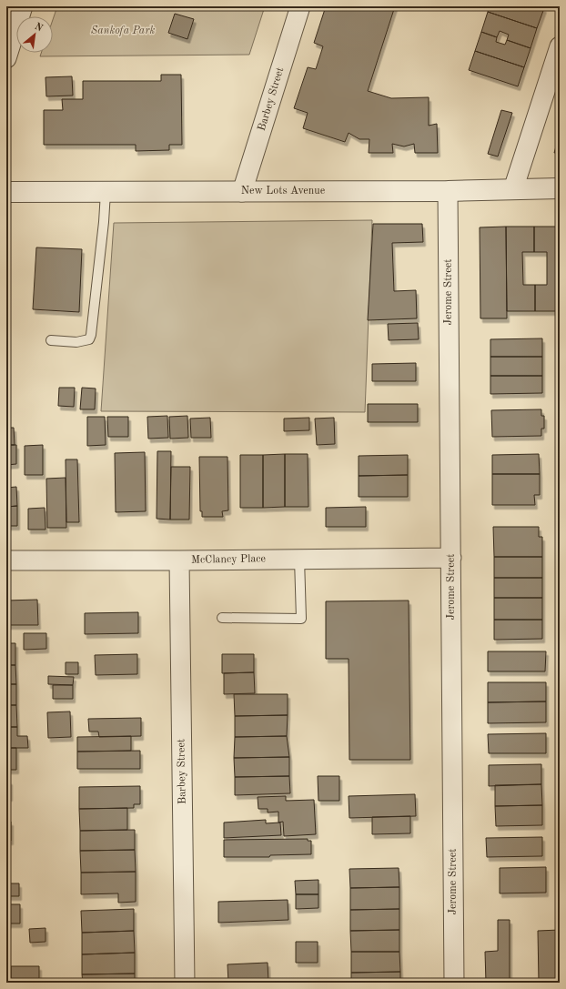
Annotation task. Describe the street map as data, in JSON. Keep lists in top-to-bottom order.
{
  "streets": {
    "street": [
      "Barbey Street",
      "New Lots Avenue",
      "Jerome Street",
      "McClancy Place"
    ]
  },
  "crossings": [
    ["Barbey Street", "New Lots Avenue"],
    ["Barbey Street", "McClancy Place"],
    ["New Lots Avenue", "Jerome Street"],
    ["Jerome Street", "McClancy Place"]
  ],
  "parks": ["Sankofa Park"],
  "north": "top right"
}
